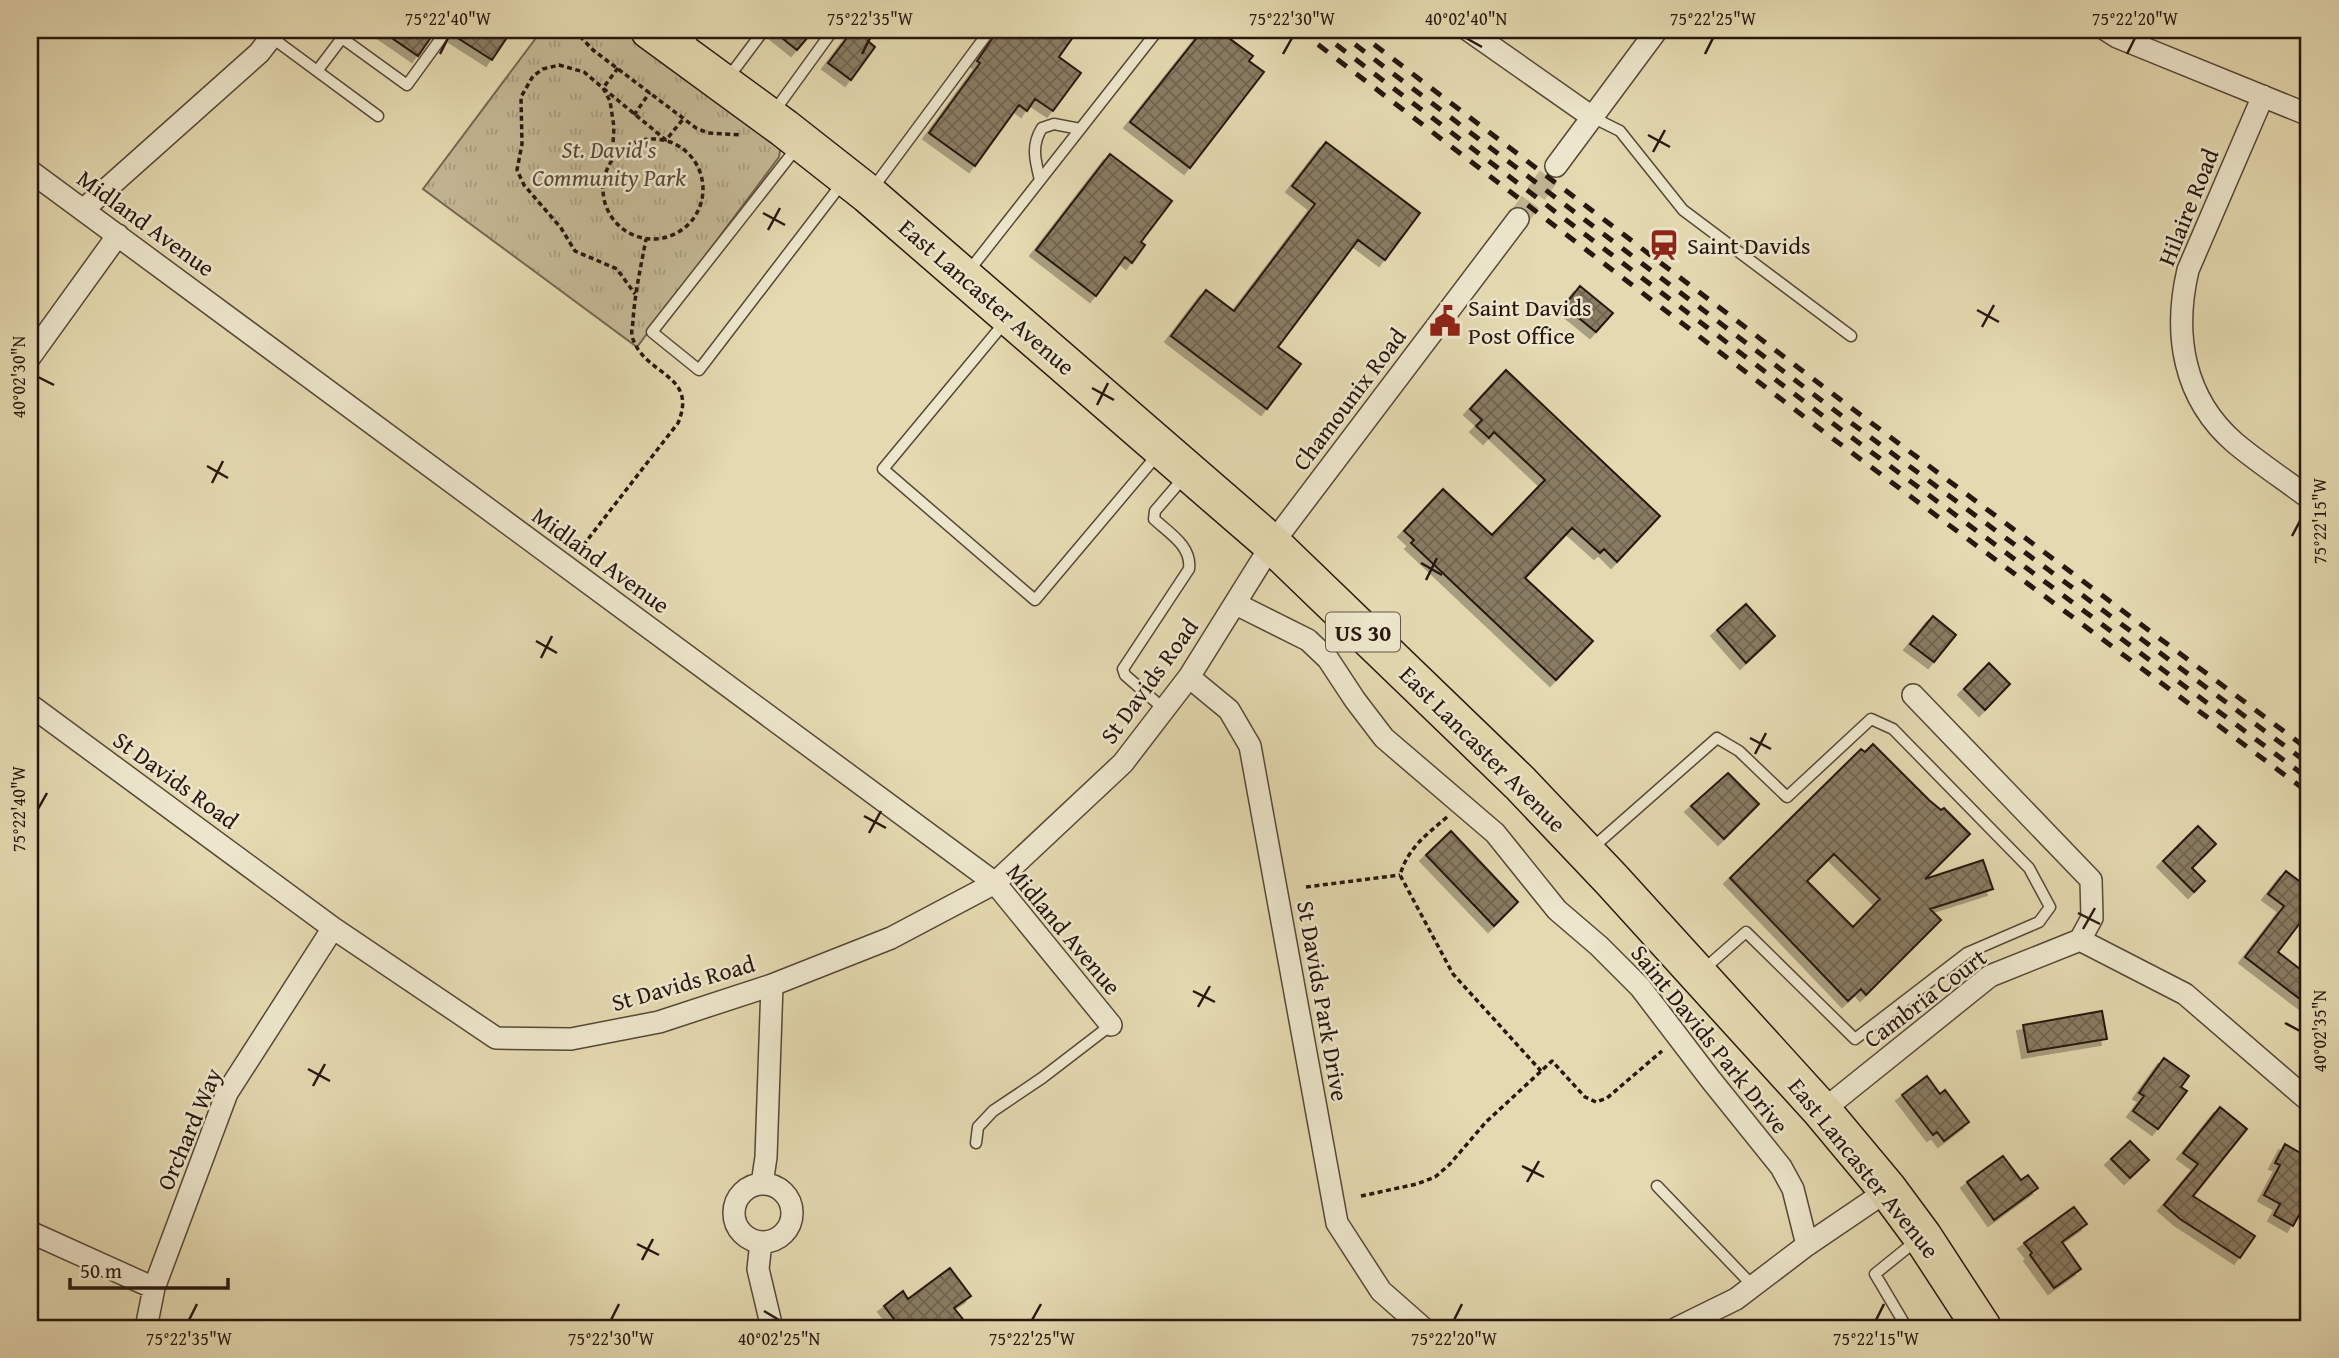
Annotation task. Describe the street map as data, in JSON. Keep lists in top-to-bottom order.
{
  "streets": {
    "highway": ["East Lancaster Avenue", "US 30"],
    "street": [
      "Hilaire Road",
      "Midland Avenue",
      "Chamounix Road",
      "St Davids Road",
      "Cambria Court",
      "St Davids Park Drive",
      "Saint Davids Park Drive",
      "Orchard Way"
    ]
  },
  "crossings": [
    ["Midland Avenue", "St Davids Road"],
    ["East Lancaster Avenue", "Chamounix Road"],
    ["East Lancaster Avenue", "St Davids Road"],
    ["East Lancaster Avenue", "Cambria Court"],
    ["Chamounix Road", "St Davids Road"],
    ["St Davids Road", "St Davids Park Drive"],
    ["St Davids Road", "Saint Davids Park Drive"],
    ["St Davids Road", "Orchard Way"]
  ],
  "parks": ["St. David's Community Park"],
  "places": {
    "station": ["Saint Davids"],
    "public building": ["Saint Davids Post Office"]
  },
  "scale_bar": "50 m",
  "coordinates": [
    "75°22'40\"W",
    "75°22'35\"W",
    "75°22'30\"W",
    "40°02'40\"N",
    "75°22'25\"W",
    "75°22'20\"W",
    "40°02'30\"N",
    "75°22'15\"W",
    "40°02'35\"N",
    "40°02'25\"N"
  ]
}
